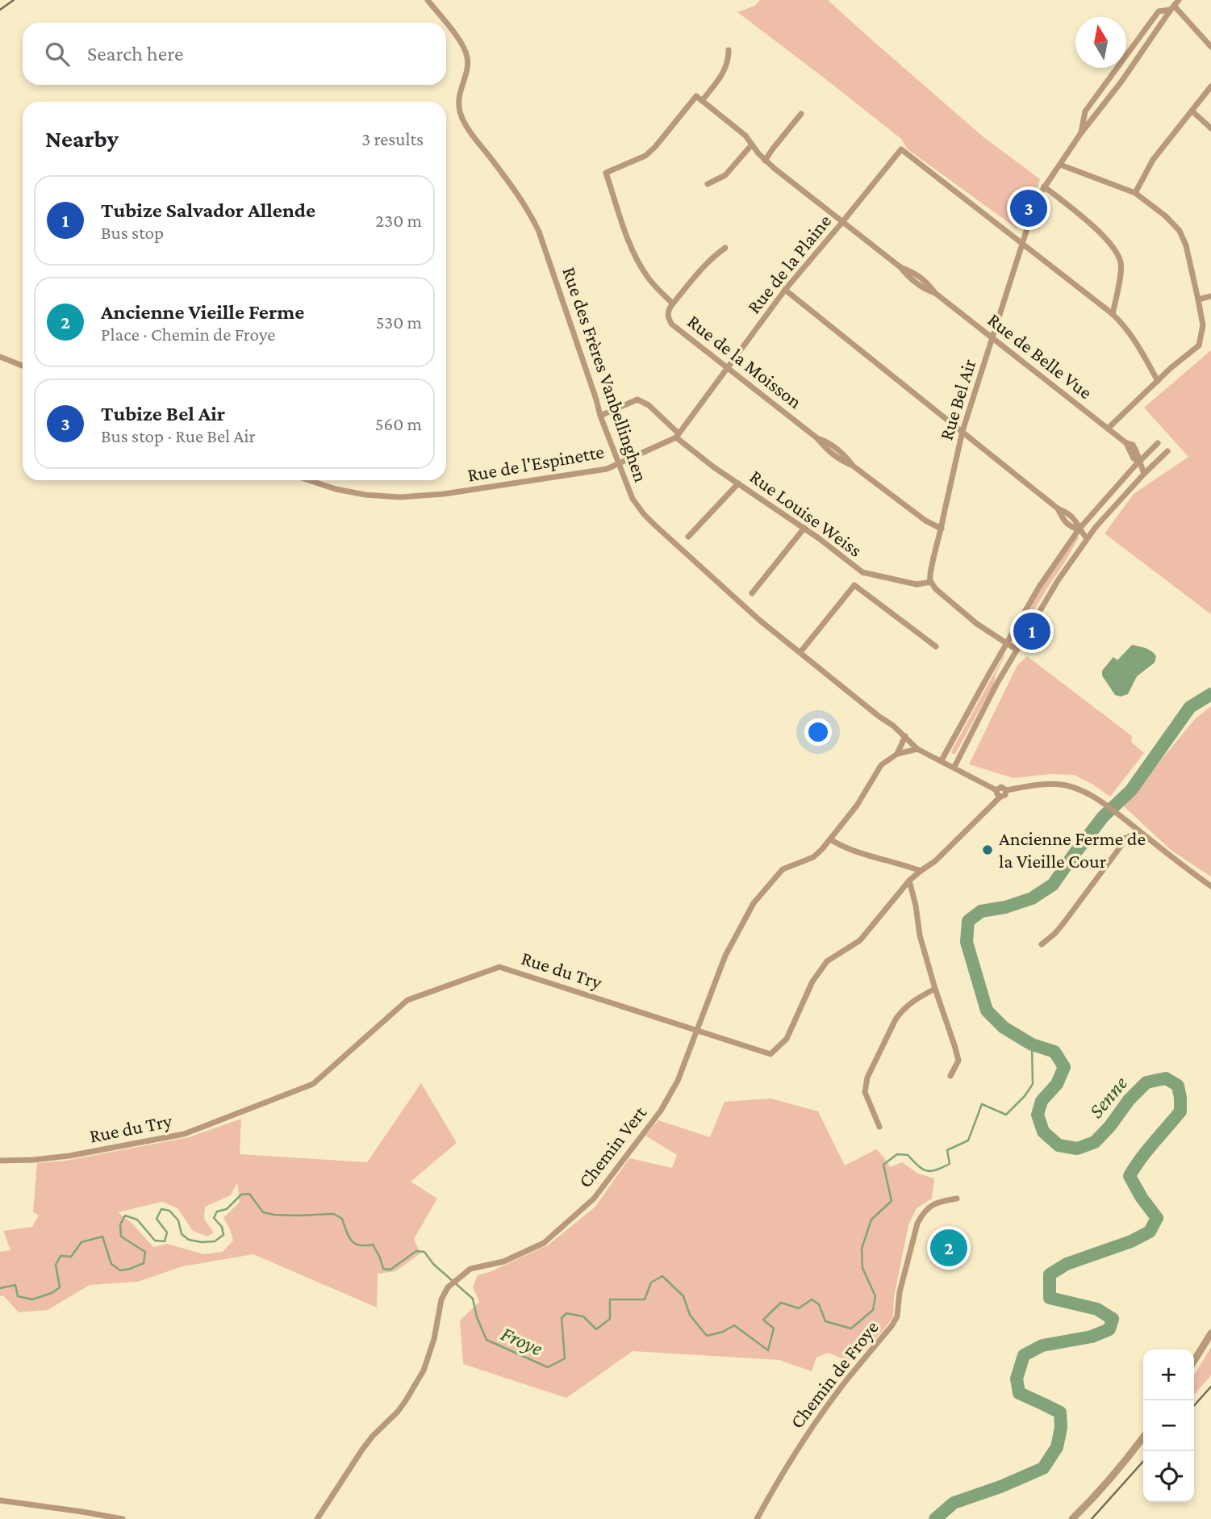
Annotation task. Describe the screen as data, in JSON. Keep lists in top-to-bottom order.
{
  "streets": {
    "street": [
      "Rue de la Plaine",
      "Rue de Belle Vue",
      "Rue de la Moisson",
      "Rue des Frères Vanbellinghen",
      "Rue Bel Air",
      "Rue de l'Espinette",
      "Rue Louise Weiss",
      "Rue du Try",
      "Chemin Vert",
      "Chemin de Froye"
    ]
  },
  "crossings": [
    ["Rue de la Plaine", "Rue de Belle Vue"],
    ["Rue de la Plaine", "Rue de la Moisson"],
    ["Rue de la Plaine", "Rue Bel Air"],
    ["Rue de la Plaine", "Rue de l'Espinette"],
    ["Rue de la Plaine", "Rue Louise Weiss"],
    ["Rue de Belle Vue", "Rue de la Moisson"],
    ["Rue de Belle Vue", "Rue Bel Air"],
    ["Rue de la Moisson", "Rue Bel Air"],
    ["Rue des Frères Vanbellinghen", "Rue de l'Espinette"],
    ["Rue des Frères Vanbellinghen", "Rue Louise Weiss"],
    ["Rue des Frères Vanbellinghen", "Rue du Try"],
    ["Rue des Frères Vanbellinghen", "Chemin Vert"],
    ["Rue Bel Air", "Rue Louise Weiss"],
    ["Rue de l'Espinette", "Rue Louise Weiss"],
    ["Rue du Try", "Chemin Vert"]
  ],
  "water": ["Senne", "Froye"],
  "places": ["Ancienne Ferme de la Vieille Cour"],
  "north": "top",
  "page": {
    "search": "Search here",
    "heading": ["Nearby", "3 results"],
    "list": [
      {
        "mark": "1",
        "name": "Tubize Salvador Allende",
        "note": "Bus stop",
        "value": "230 m"
      },
      {
        "mark": "2",
        "name": "Ancienne Vieille Ferme",
        "note": "Place · Chemin de Froye",
        "value": "530 m"
      },
      {
        "mark": "3",
        "name": "Tubize Bel Air",
        "note": "Bus stop · Rue Bel Air",
        "value": "560 m"
      }
    ],
    "pins": ["3", "1", "2"],
    "map_buttons": ["+", "−"]
  }
}
